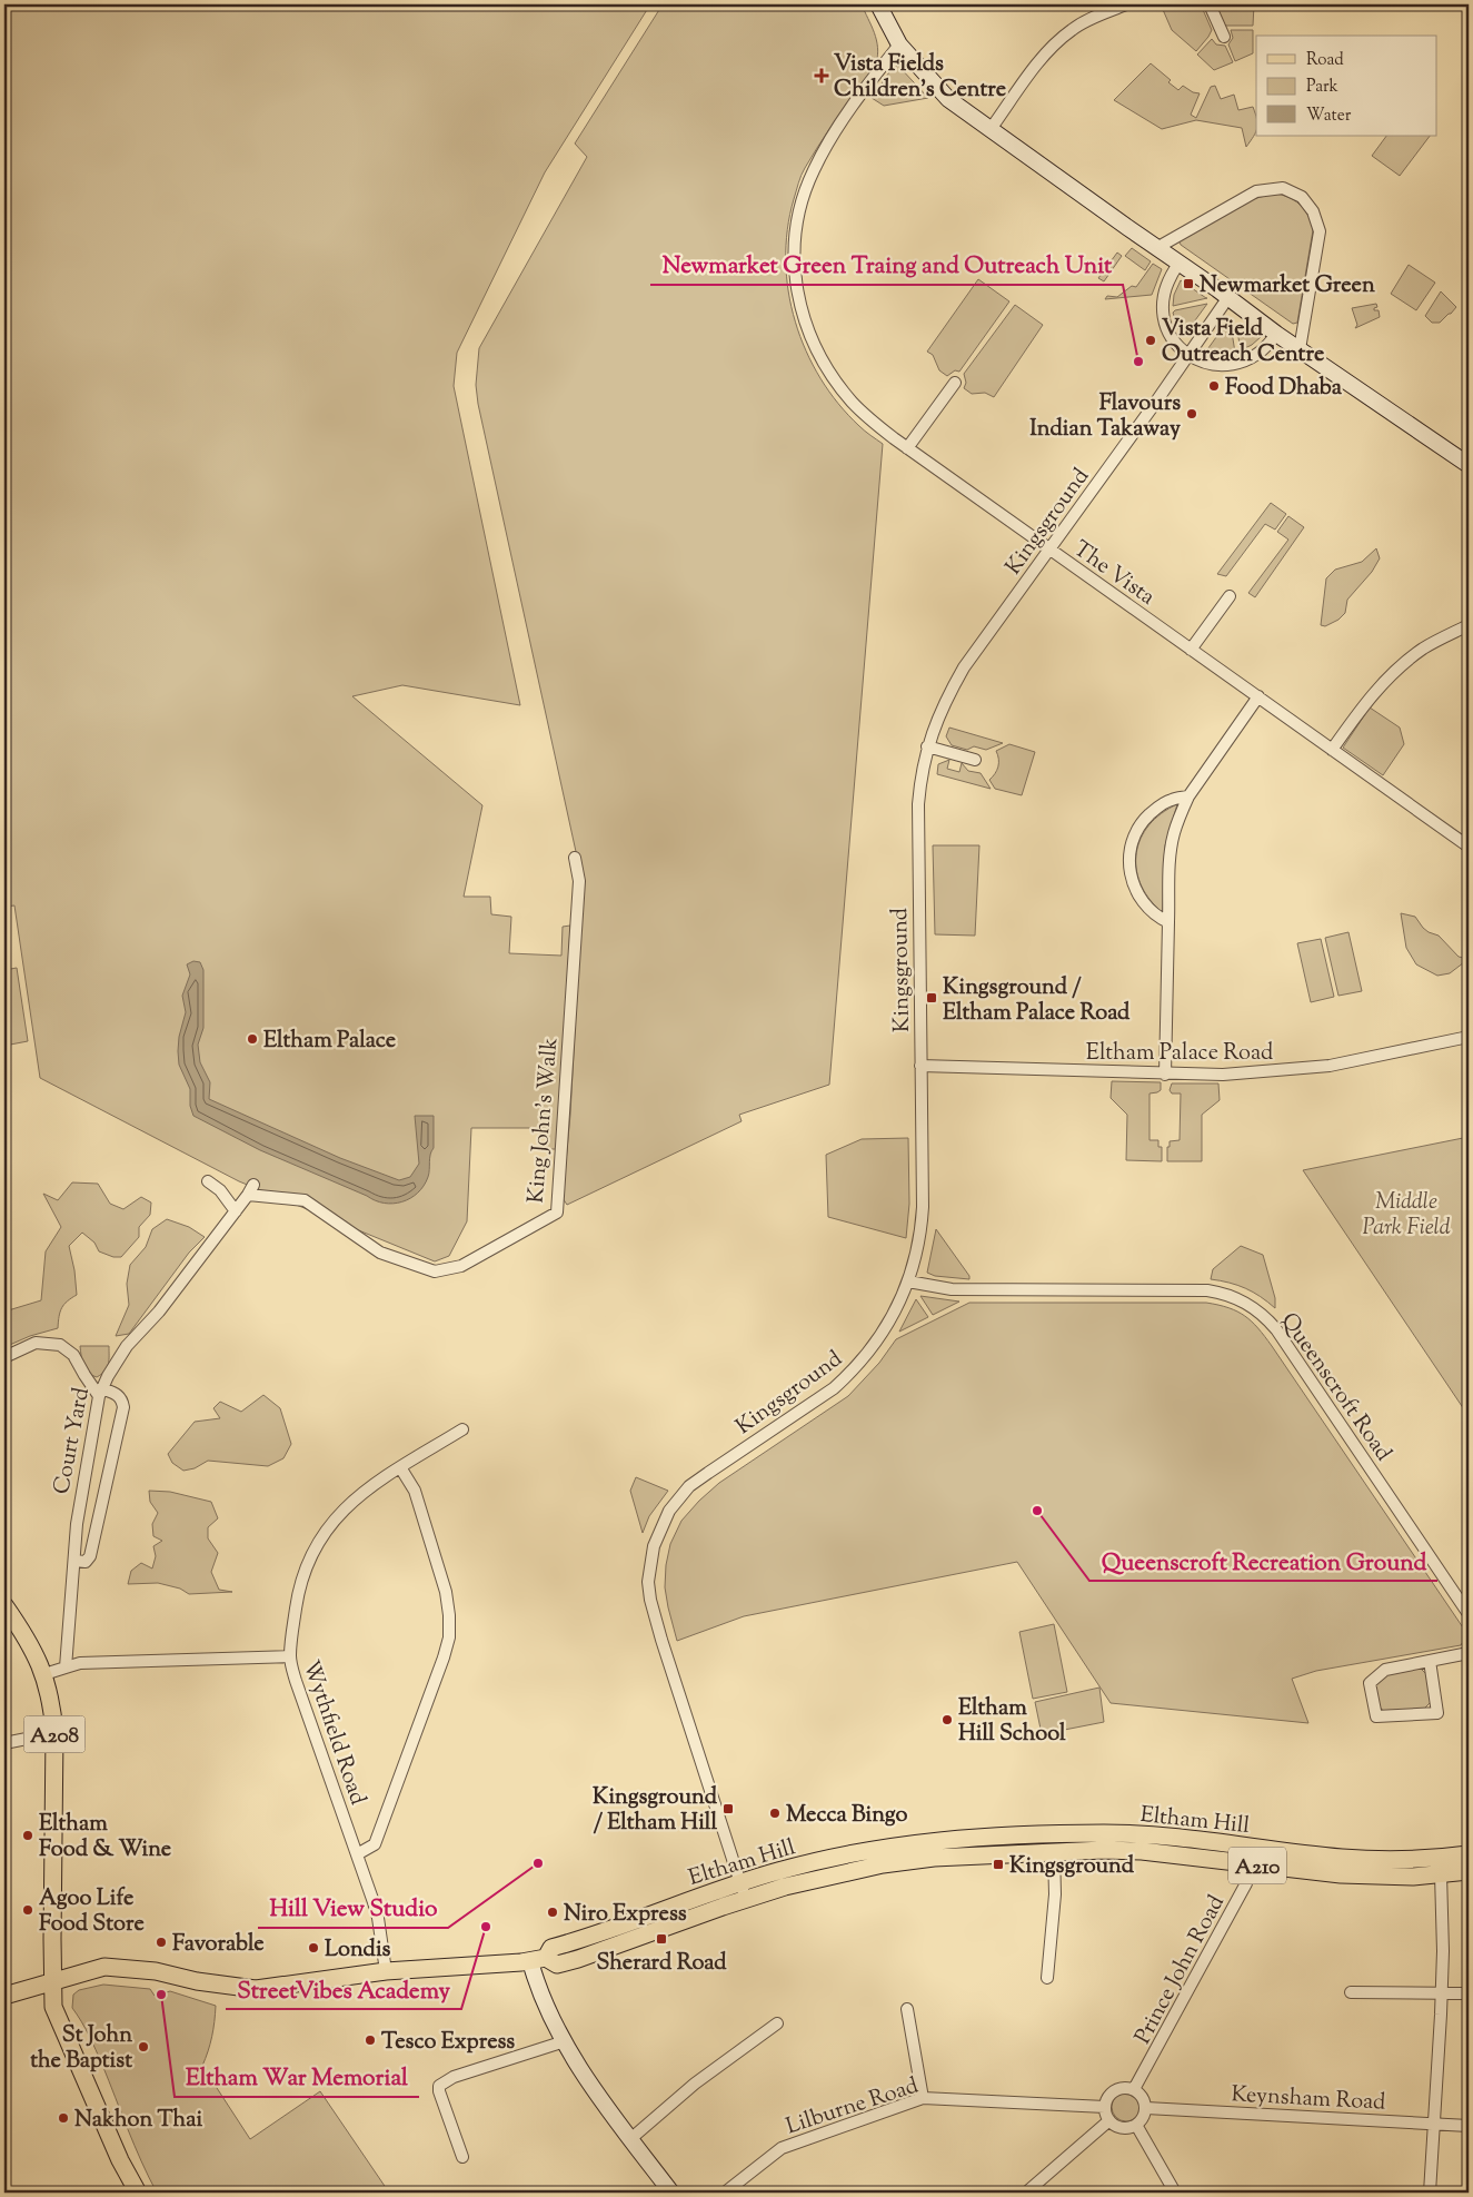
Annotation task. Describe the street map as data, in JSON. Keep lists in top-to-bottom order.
{
  "streets": {
    "main road": ["A208", "Eltham Hill", "A210"],
    "street": [
      "Kingsground",
      "The Vista",
      "Eltham Palace Road",
      "King John's Walk",
      "Queenscroft Road",
      "Court Yard",
      "Wythfield Road",
      "Prince John Road",
      "Keynsham Road",
      "Lilburne Road"
    ]
  },
  "crossings": [
    ["Kingsground", "The Vista"],
    ["Kingsground", "Eltham Palace Road"],
    ["Kingsground", "Queenscroft Road"],
    ["Kingsground", "Eltham Hill"],
    ["King John's Walk", "Court Yard"],
    ["Court Yard", "Wythfield Road"],
    ["Wythfield Road", "A210"],
    ["A208", "A210"],
    ["Eltham Hill", "A210"],
    ["Eltham Hill", "Prince John Road"],
    ["Prince John Road", "Keynsham Road"],
    ["Prince John Road", "Lilburne Road"],
    ["Keynsham Road", "Lilburne Road"]
  ],
  "parks": ["Middle Park Field"],
  "places": {
    "health": ["Vista Fields Children’s Centre"],
    "transit": [
      "Newmarket Green",
      "Kingsground / Eltham Palace Road",
      "Kingsground / Eltham Hill",
      "Kingsground",
      "Sherard Road"
    ],
    "other": [
      "Vista Field Outreach Centre",
      "Newmarket Green Traing and Outreach Unit",
      "Food Dhaba",
      "Flavours Indian Takaway",
      "Eltham Palace",
      "Queenscroft Recreation Ground",
      "Eltham Hill School",
      "Mecca Bingo",
      "Eltham Food & Wine",
      "Hill View Studio",
      "Agoo Life Food Store",
      "Niro Express",
      "StreetVibes Academy",
      "Favorable",
      "Londis",
      "Eltham War Memorial",
      "Tesco Express",
      "St John the Baptist",
      "Nakhon Thai"
    ]
  },
  "legend": ["Road", "Park", "Water"]
}
